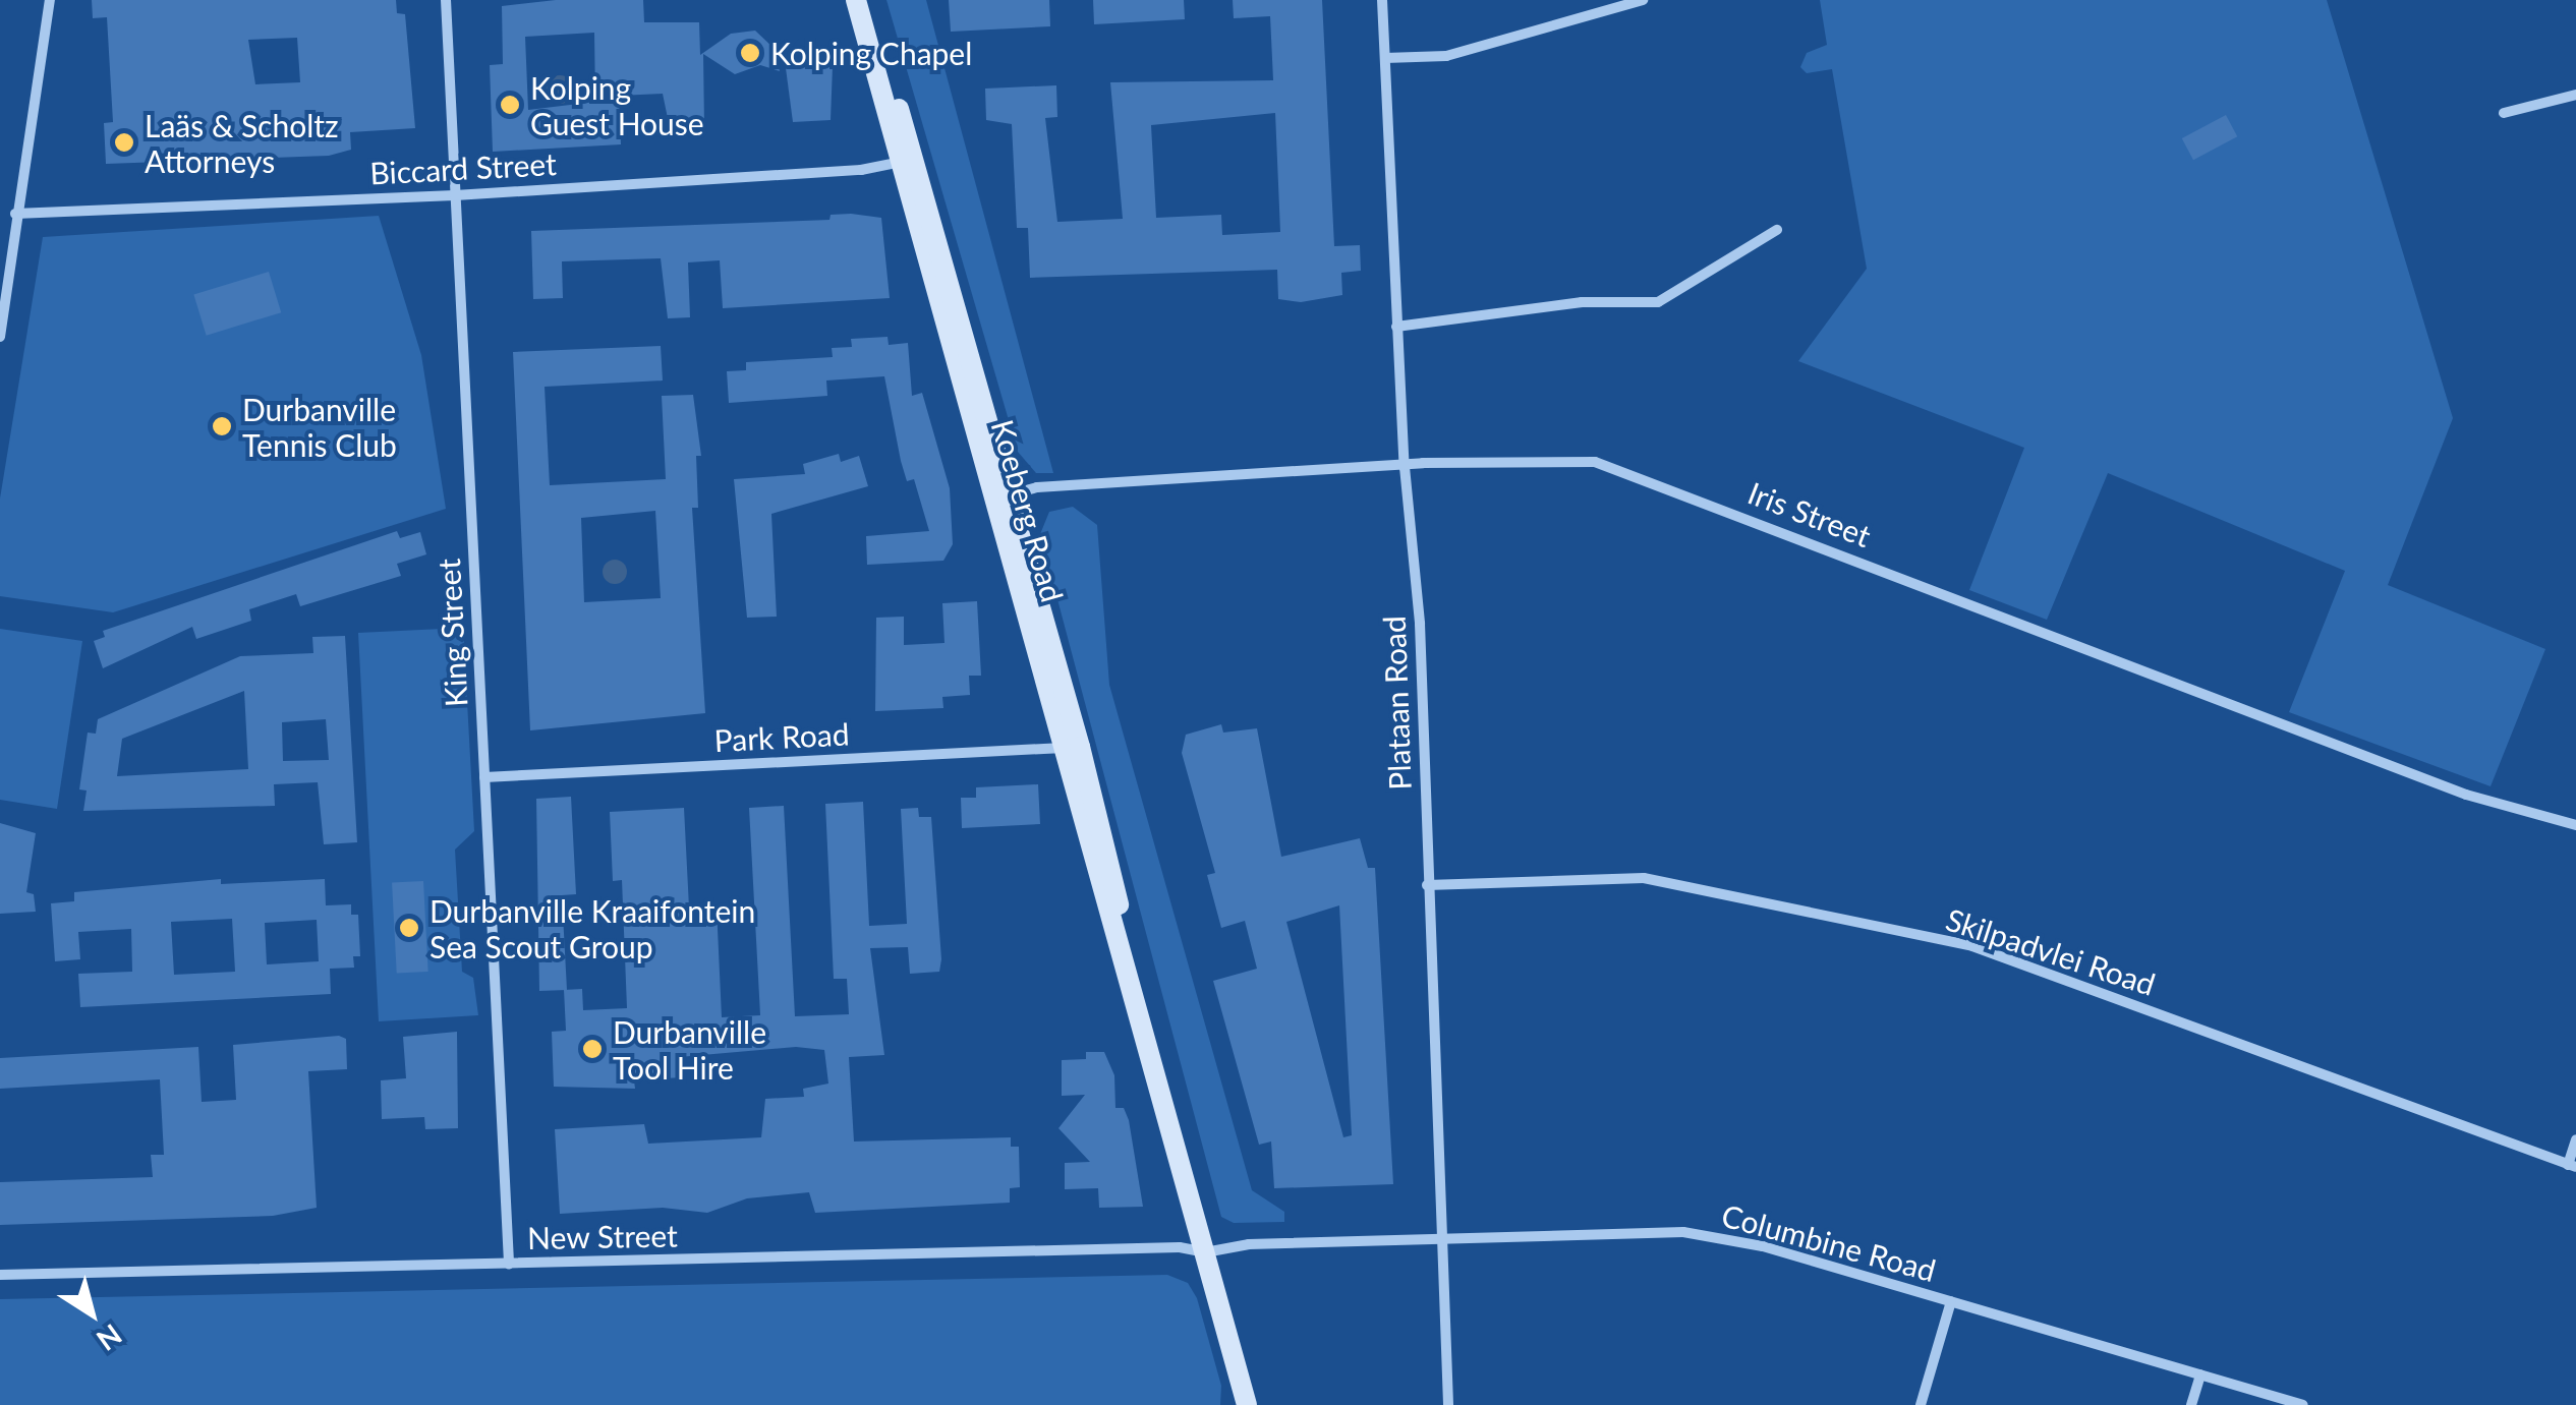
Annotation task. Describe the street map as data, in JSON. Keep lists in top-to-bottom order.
{
  "streets": {
    "main road": ["Koeberg Road"],
    "street": [
      "Biccard Street",
      "Iris Street",
      "King Street",
      "Plataan Road",
      "Park Road",
      "Skilpadvlei Road",
      "New Street",
      "Columbine Road"
    ]
  },
  "crossings": [
    ["Biccard Street", "Koeberg Road"],
    ["Biccard Street", "King Street"],
    ["Koeberg Road", "Iris Street"],
    ["Koeberg Road", "Park Road"],
    ["Koeberg Road", "New Street"],
    ["Koeberg Road", "Columbine Road"],
    ["Iris Street", "Plataan Road"],
    ["King Street", "Park Road"],
    ["King Street", "New Street"],
    ["Plataan Road", "Skilpadvlei Road"],
    ["Plataan Road", "Columbine Road"],
    ["New Street", "Columbine Road"]
  ],
  "places": [
    "Kolping Chapel",
    "Kolping Guest House",
    "Laäs & Scholtz Attorneys",
    "Durbanville Tennis Club",
    "Durbanville Kraaifontein Sea Scout Group",
    "Durbanville Tool Hire"
  ],
  "north": "bottom right"
}
